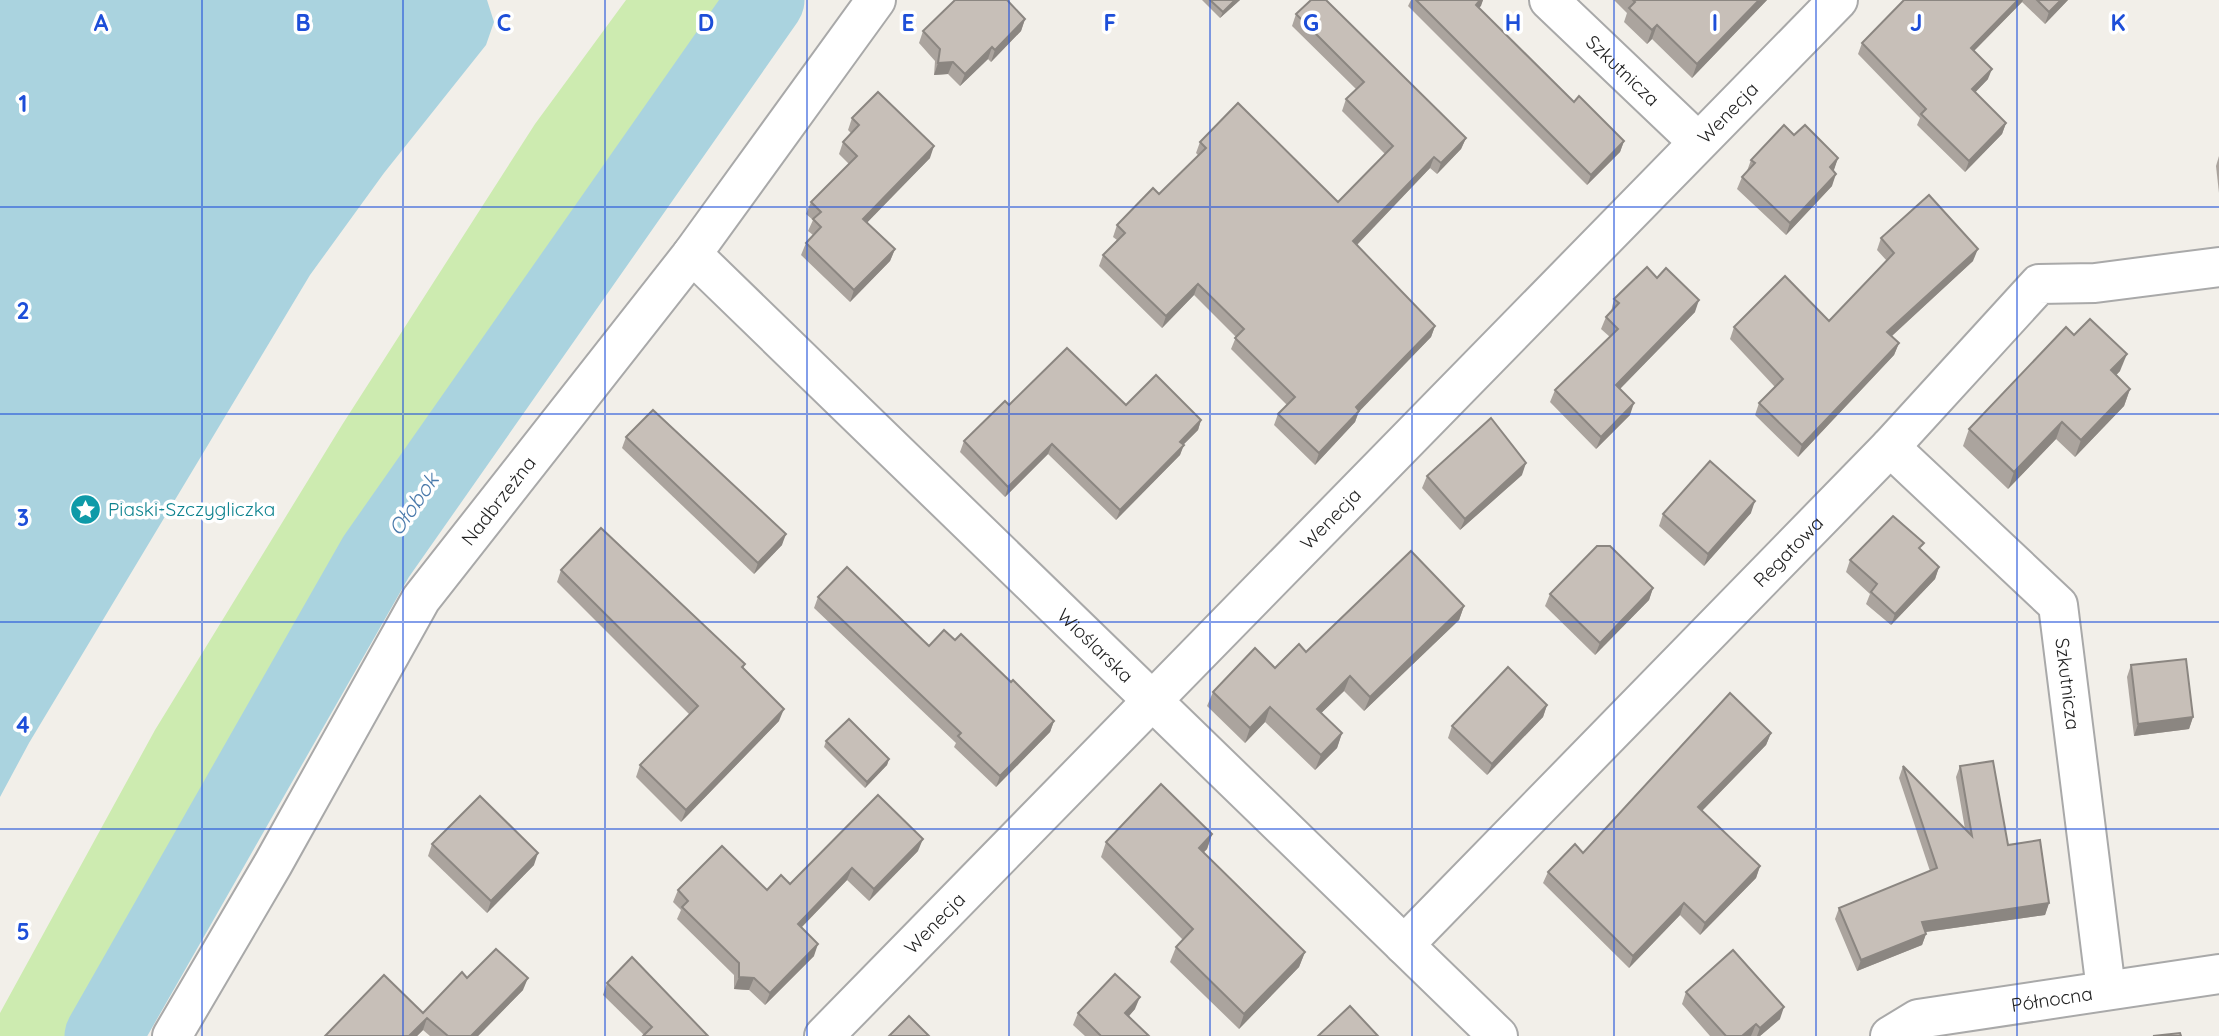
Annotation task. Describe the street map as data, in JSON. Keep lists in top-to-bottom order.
{
  "streets": {
    "street": [
      "Szkutnicza",
      "Wenecja",
      "Nadbrzeżna",
      "Regatowa",
      "Wioślarska",
      "Północna"
    ]
  },
  "crossings": [
    ["Szkutnicza", "Wenecja"],
    ["Szkutnicza", "Regatowa"],
    ["Szkutnicza", "Północna"],
    ["Wenecja", "Wioślarska"],
    ["Nadbrzeżna", "Wioślarska"],
    ["Regatowa", "Wioślarska"]
  ],
  "water": ["Ołobok"],
  "places": {
    "place": ["Piaski-Szczygliczka"]
  },
  "grid": {
    "columns": [
      "A",
      "B",
      "C",
      "D",
      "E",
      "F",
      "G",
      "H",
      "I",
      "J",
      "K"
    ],
    "rows": [
      "1",
      "2",
      "3",
      "4",
      "5"
    ]
  }
}
